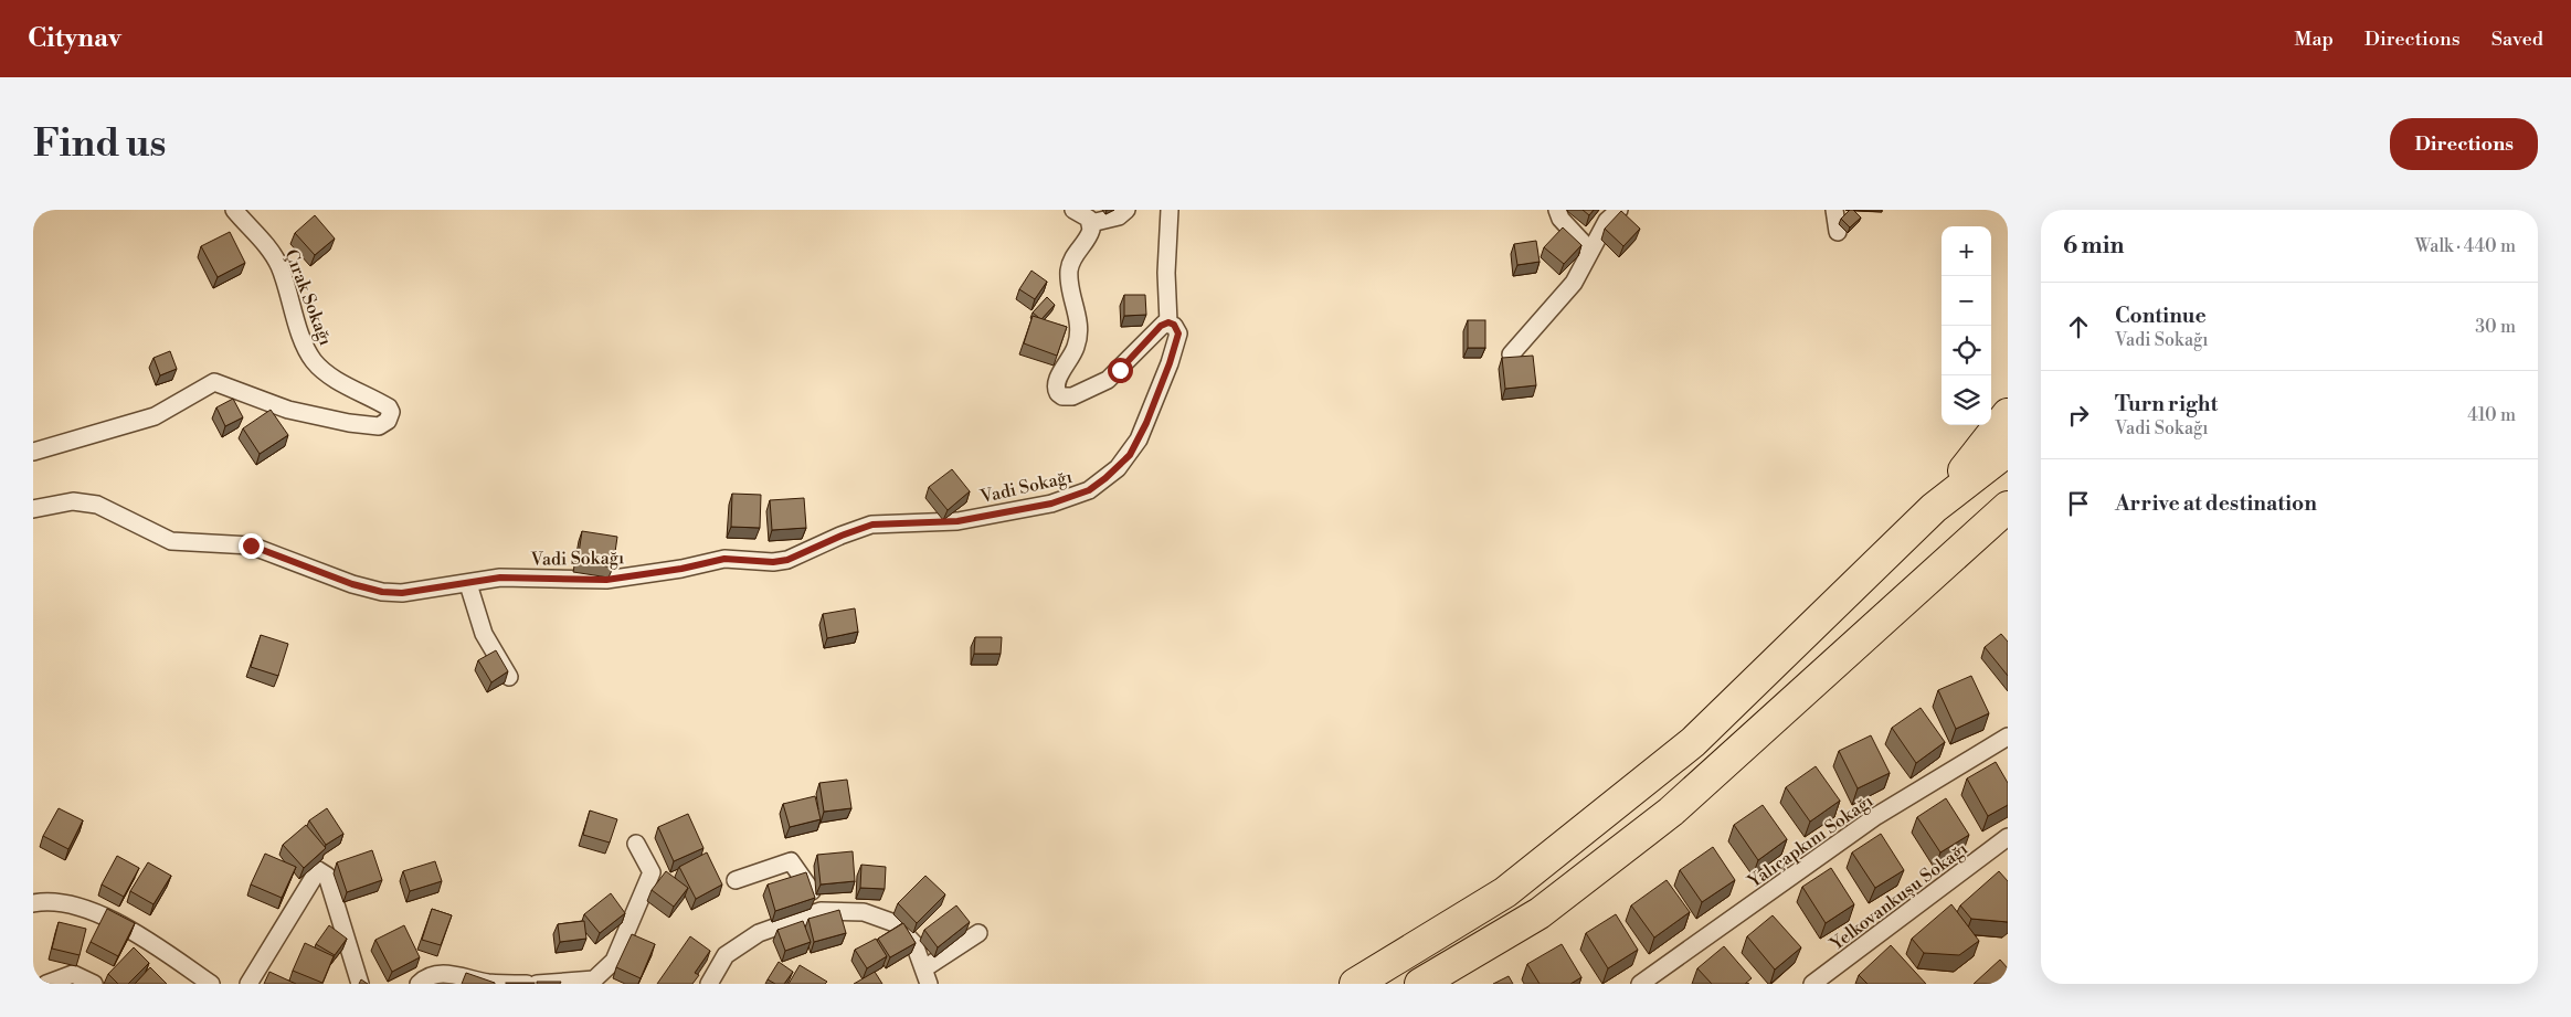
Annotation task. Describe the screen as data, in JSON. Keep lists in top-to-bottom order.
{
  "streets": {
    "street": [
      "Çırak Sokağı",
      "Vadi Sokağı",
      "Yalıçapkını Sokağı",
      "Yelkovankuşu Sokağı"
    ]
  },
  "page": {
    "header": "Citynav",
    "nav": ["Map", "Directions", "Saved"],
    "buttons": "Directions",
    "title": "Find us",
    "heading": ["6 min", "Walk · 440 m"],
    "map_buttons": ["+", "−"],
    "list": [
      ["Continue", "Vadi Sokağı", "30 m"],
      ["Turn right", "Vadi Sokağı", "410 m"],
      "Arrive at destination"
    ]
  }
}
